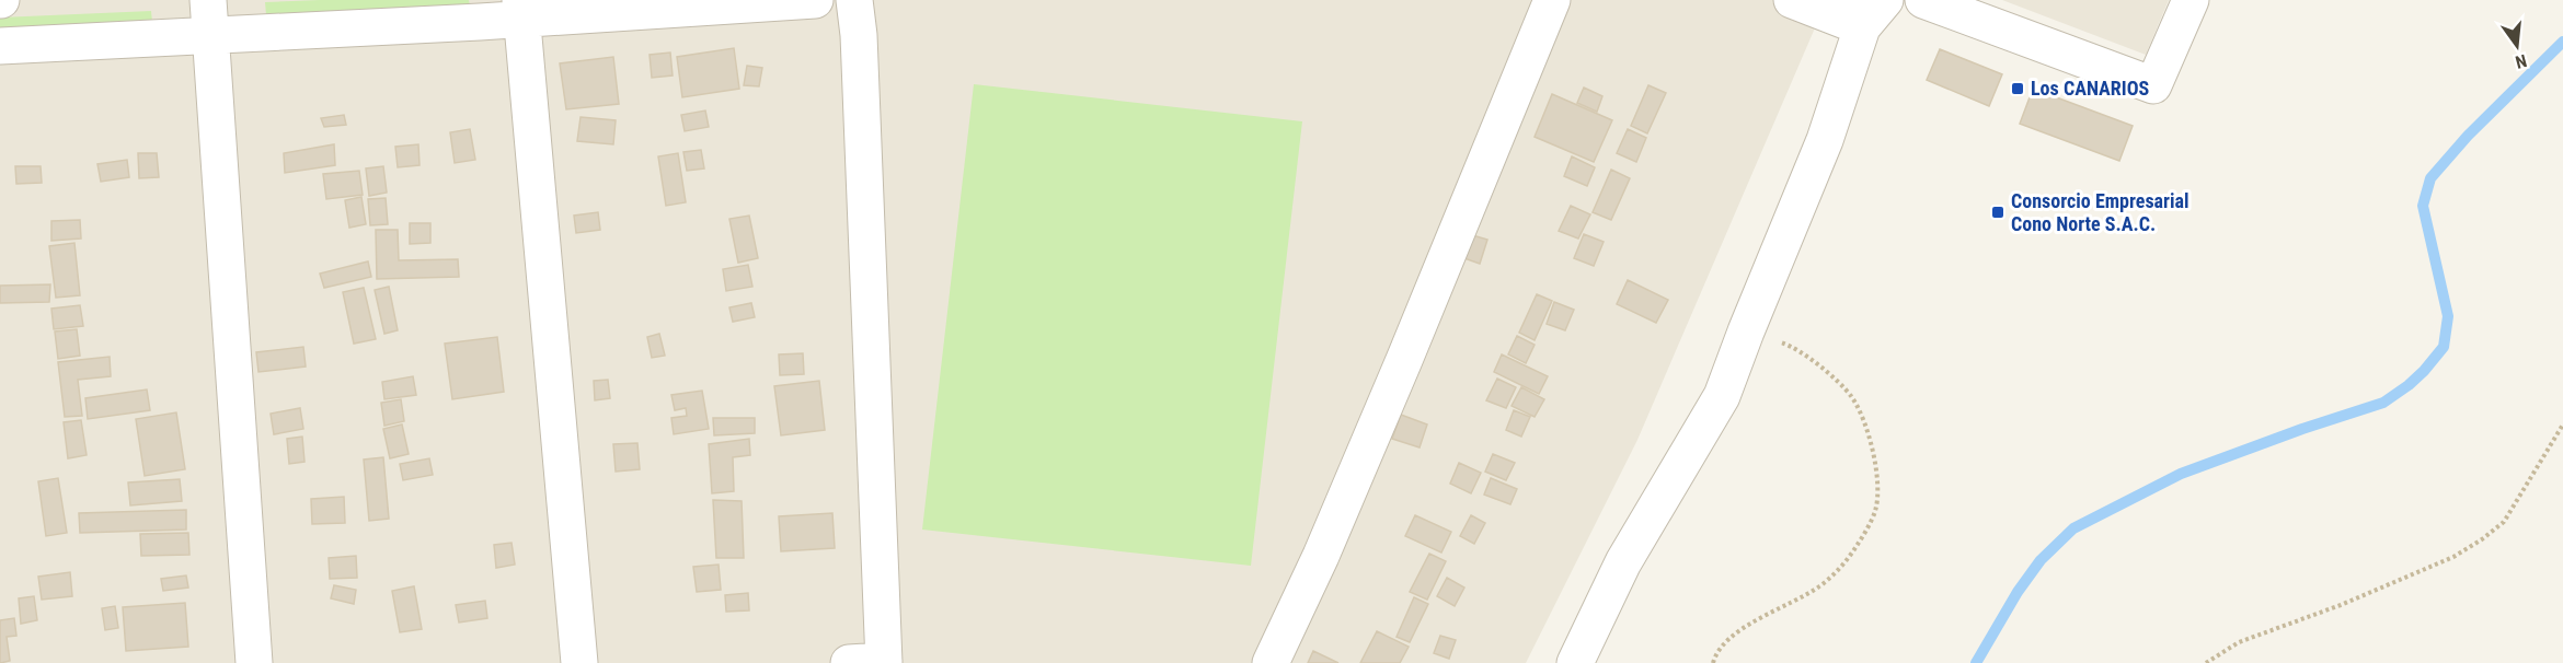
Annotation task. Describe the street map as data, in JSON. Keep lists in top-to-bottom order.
{
  "places": {
    "transit": ["Los CANARIOS", "Consorcio Empresarial Cono Norte S.A.C."]
  },
  "north": "bottom"
}
